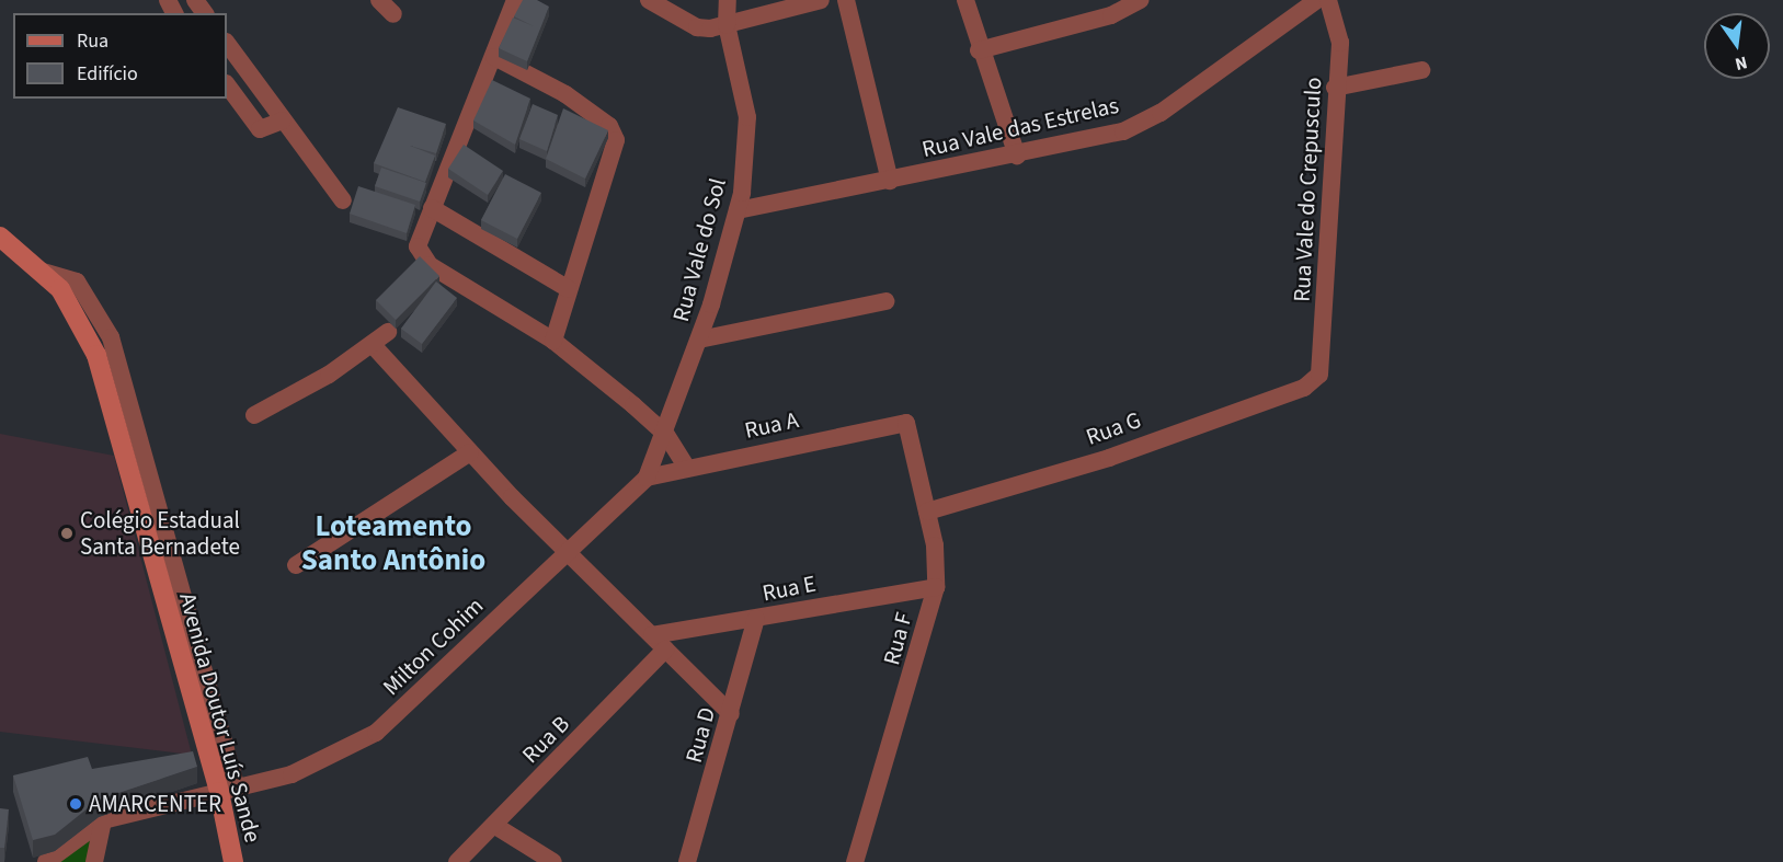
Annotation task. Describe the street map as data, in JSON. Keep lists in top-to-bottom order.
{
  "streets": {
    "street": [
      "Rua Vale das Estrelas",
      "Rua Vale do Crepusculo",
      "Rua Vale do Sol",
      "Rua A",
      "Rua G",
      "Rua E",
      "Rua F",
      "Milton Cohim",
      "Avenida Doutor Luís Sande",
      "Rua D",
      "Rua B"
    ]
  },
  "crossings": [
    ["Rua Vale das Estrelas", "Rua Vale do Sol"],
    ["Rua Vale do Crepusculo", "Rua G"],
    ["Rua Vale do Sol", "Rua A"],
    ["Rua Vale do Sol", "Milton Cohim"],
    ["Rua A", "Rua F"],
    ["Rua A", "Milton Cohim"],
    ["Rua G", "Rua F"],
    ["Rua E", "Rua F"],
    ["Rua E", "Rua D"],
    ["Milton Cohim", "Avenida Doutor Luís Sande"]
  ],
  "districts": ["Loteamento Santo Antônio"],
  "places": ["Colégio Estadual Santa Bernadete", "AMARCENTER"],
  "legend": ["Rua", "Edifício"],
  "north": "bottom"
}
